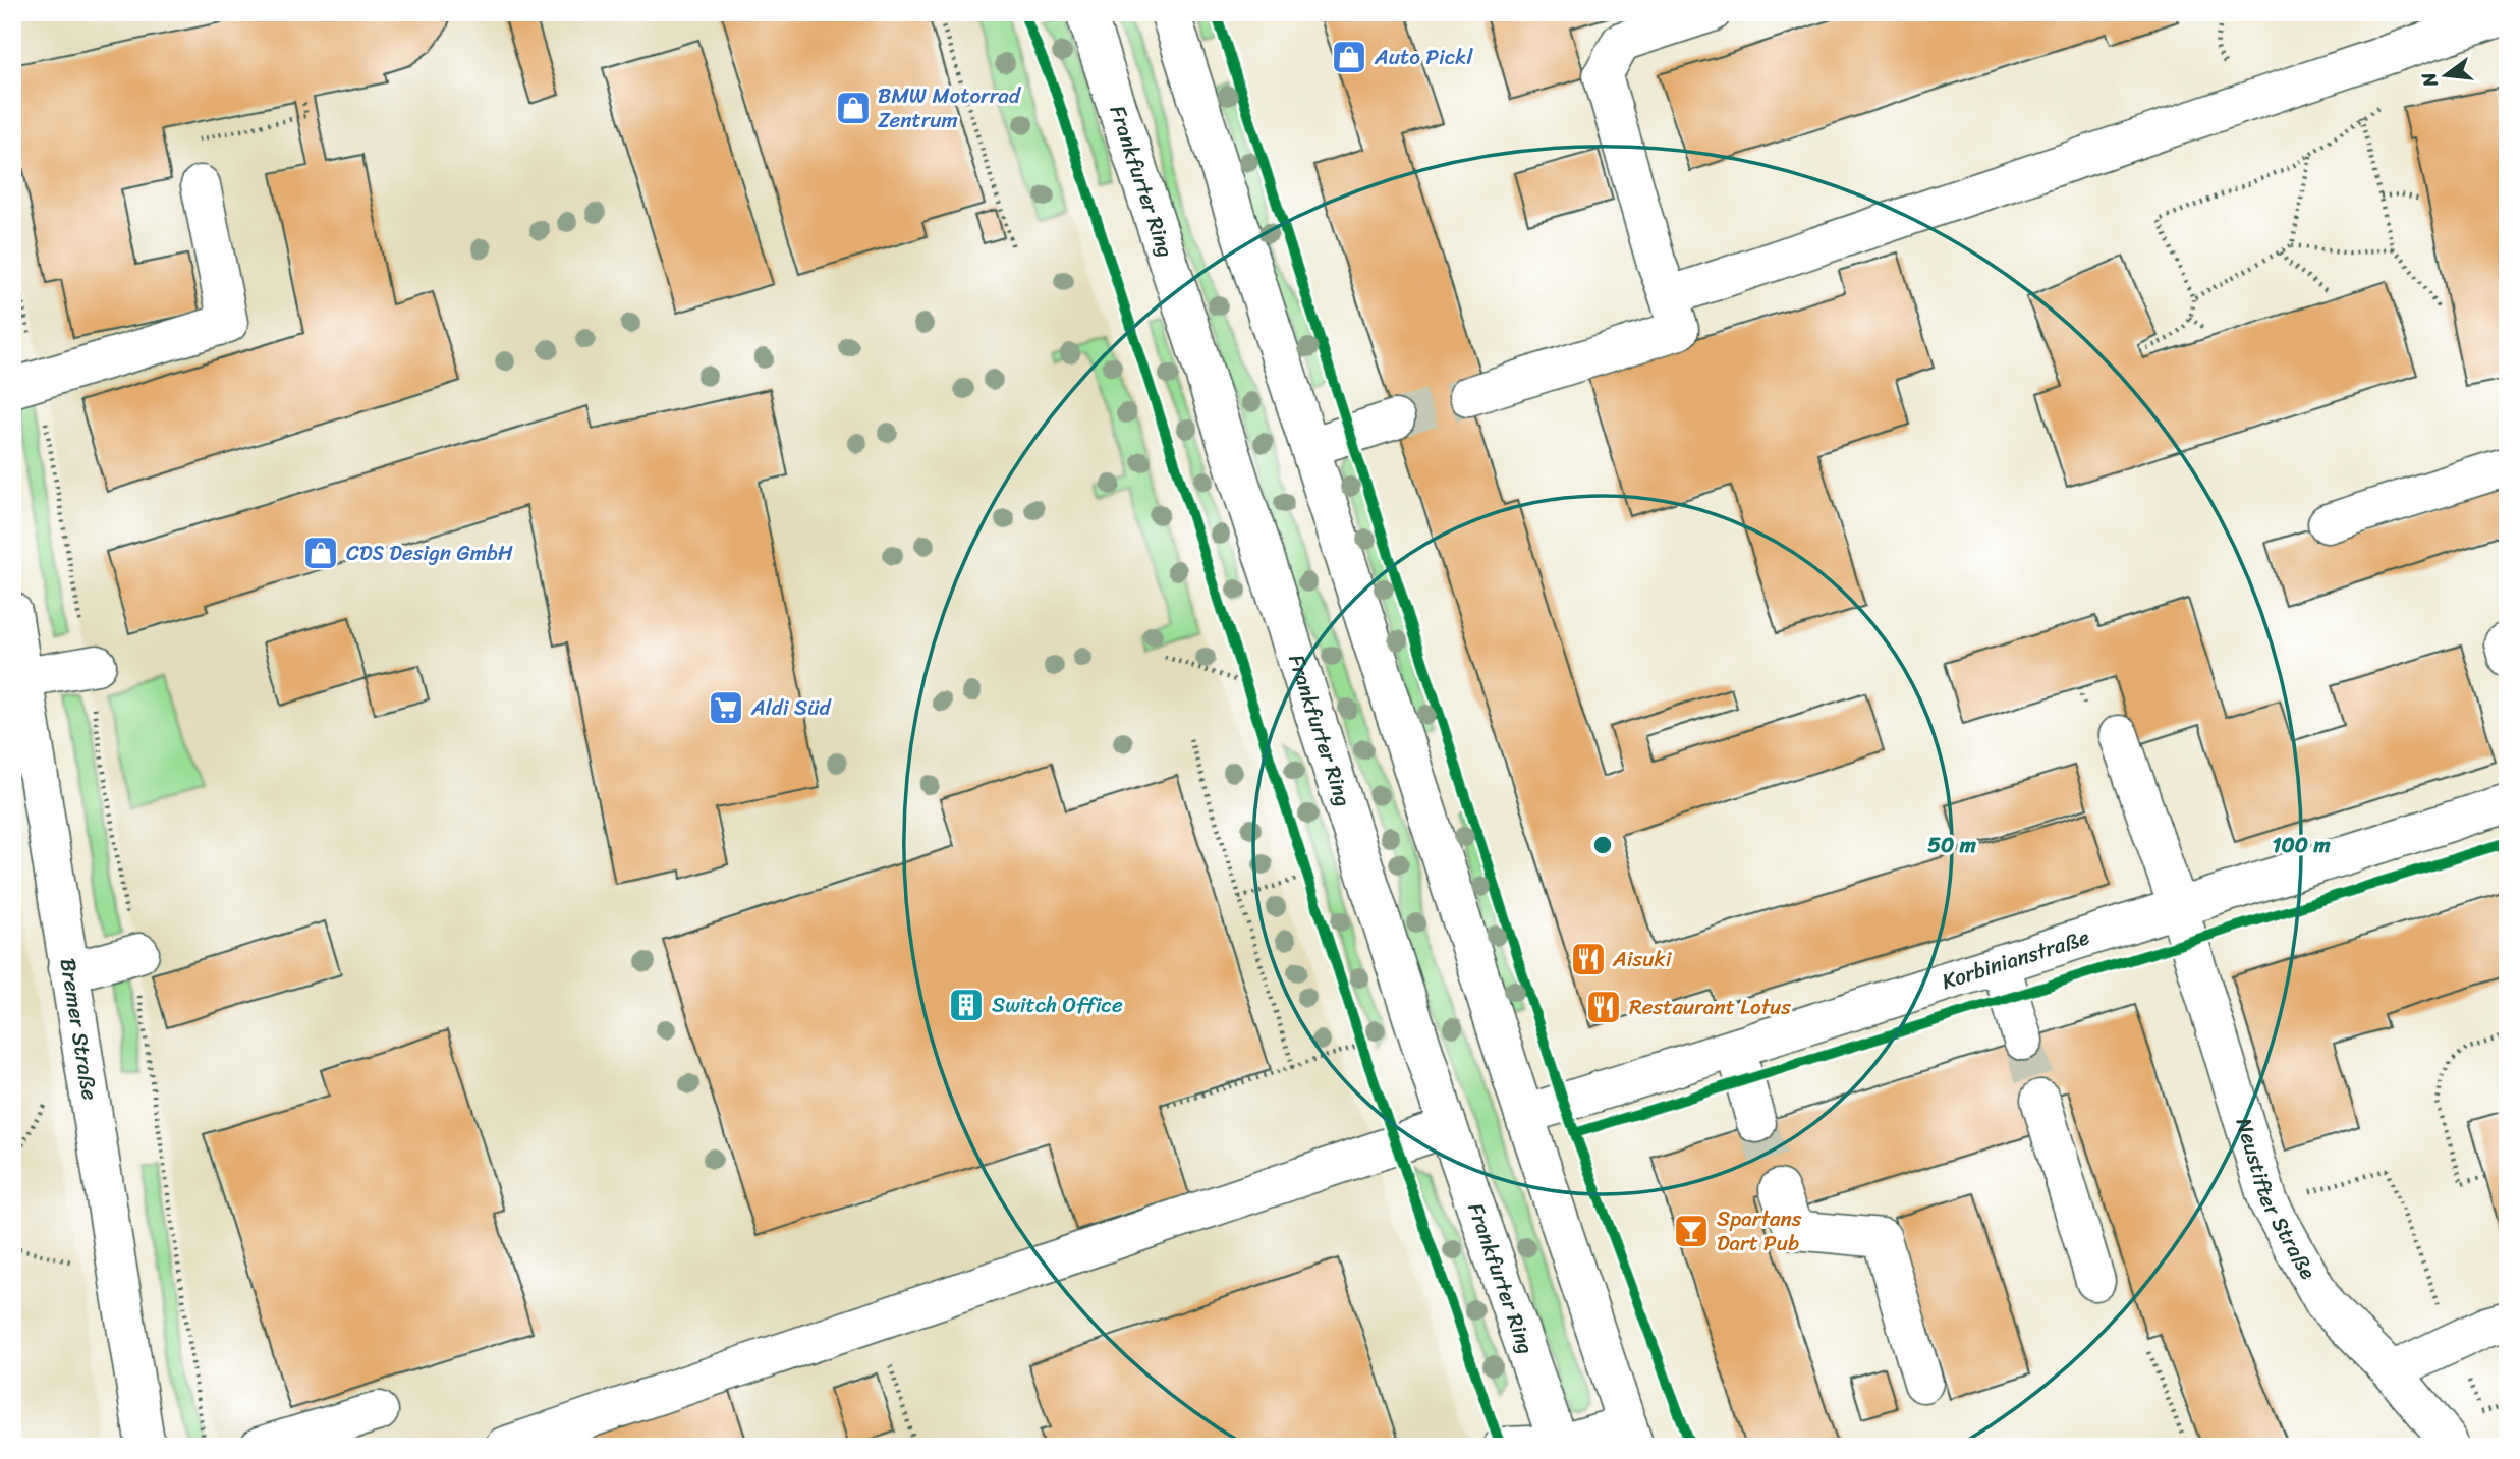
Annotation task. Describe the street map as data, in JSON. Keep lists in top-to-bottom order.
{
  "streets": {
    "main road": [
      "Frankfurter Ring",
      "Korbinianstraße",
      "Bremer Straße",
      "Neustifter Straße"
    ]
  },
  "crossings": [
    ["Korbinianstraße", "Neustifter Straße"]
  ],
  "places": {
    "shop": ["Auto Pickl", "BMW Motorrad Zentrum", "CDS Design GmbH"],
    "supermarket": ["Aldi Süd"],
    "restaurant": ["Aisuki", "Restaurant Lotus"],
    "building": ["Switch Office"],
    "bar": ["Spartans Dart Pub"]
  },
  "north": "left",
  "rings": ["50 m", "100 m"]
}
